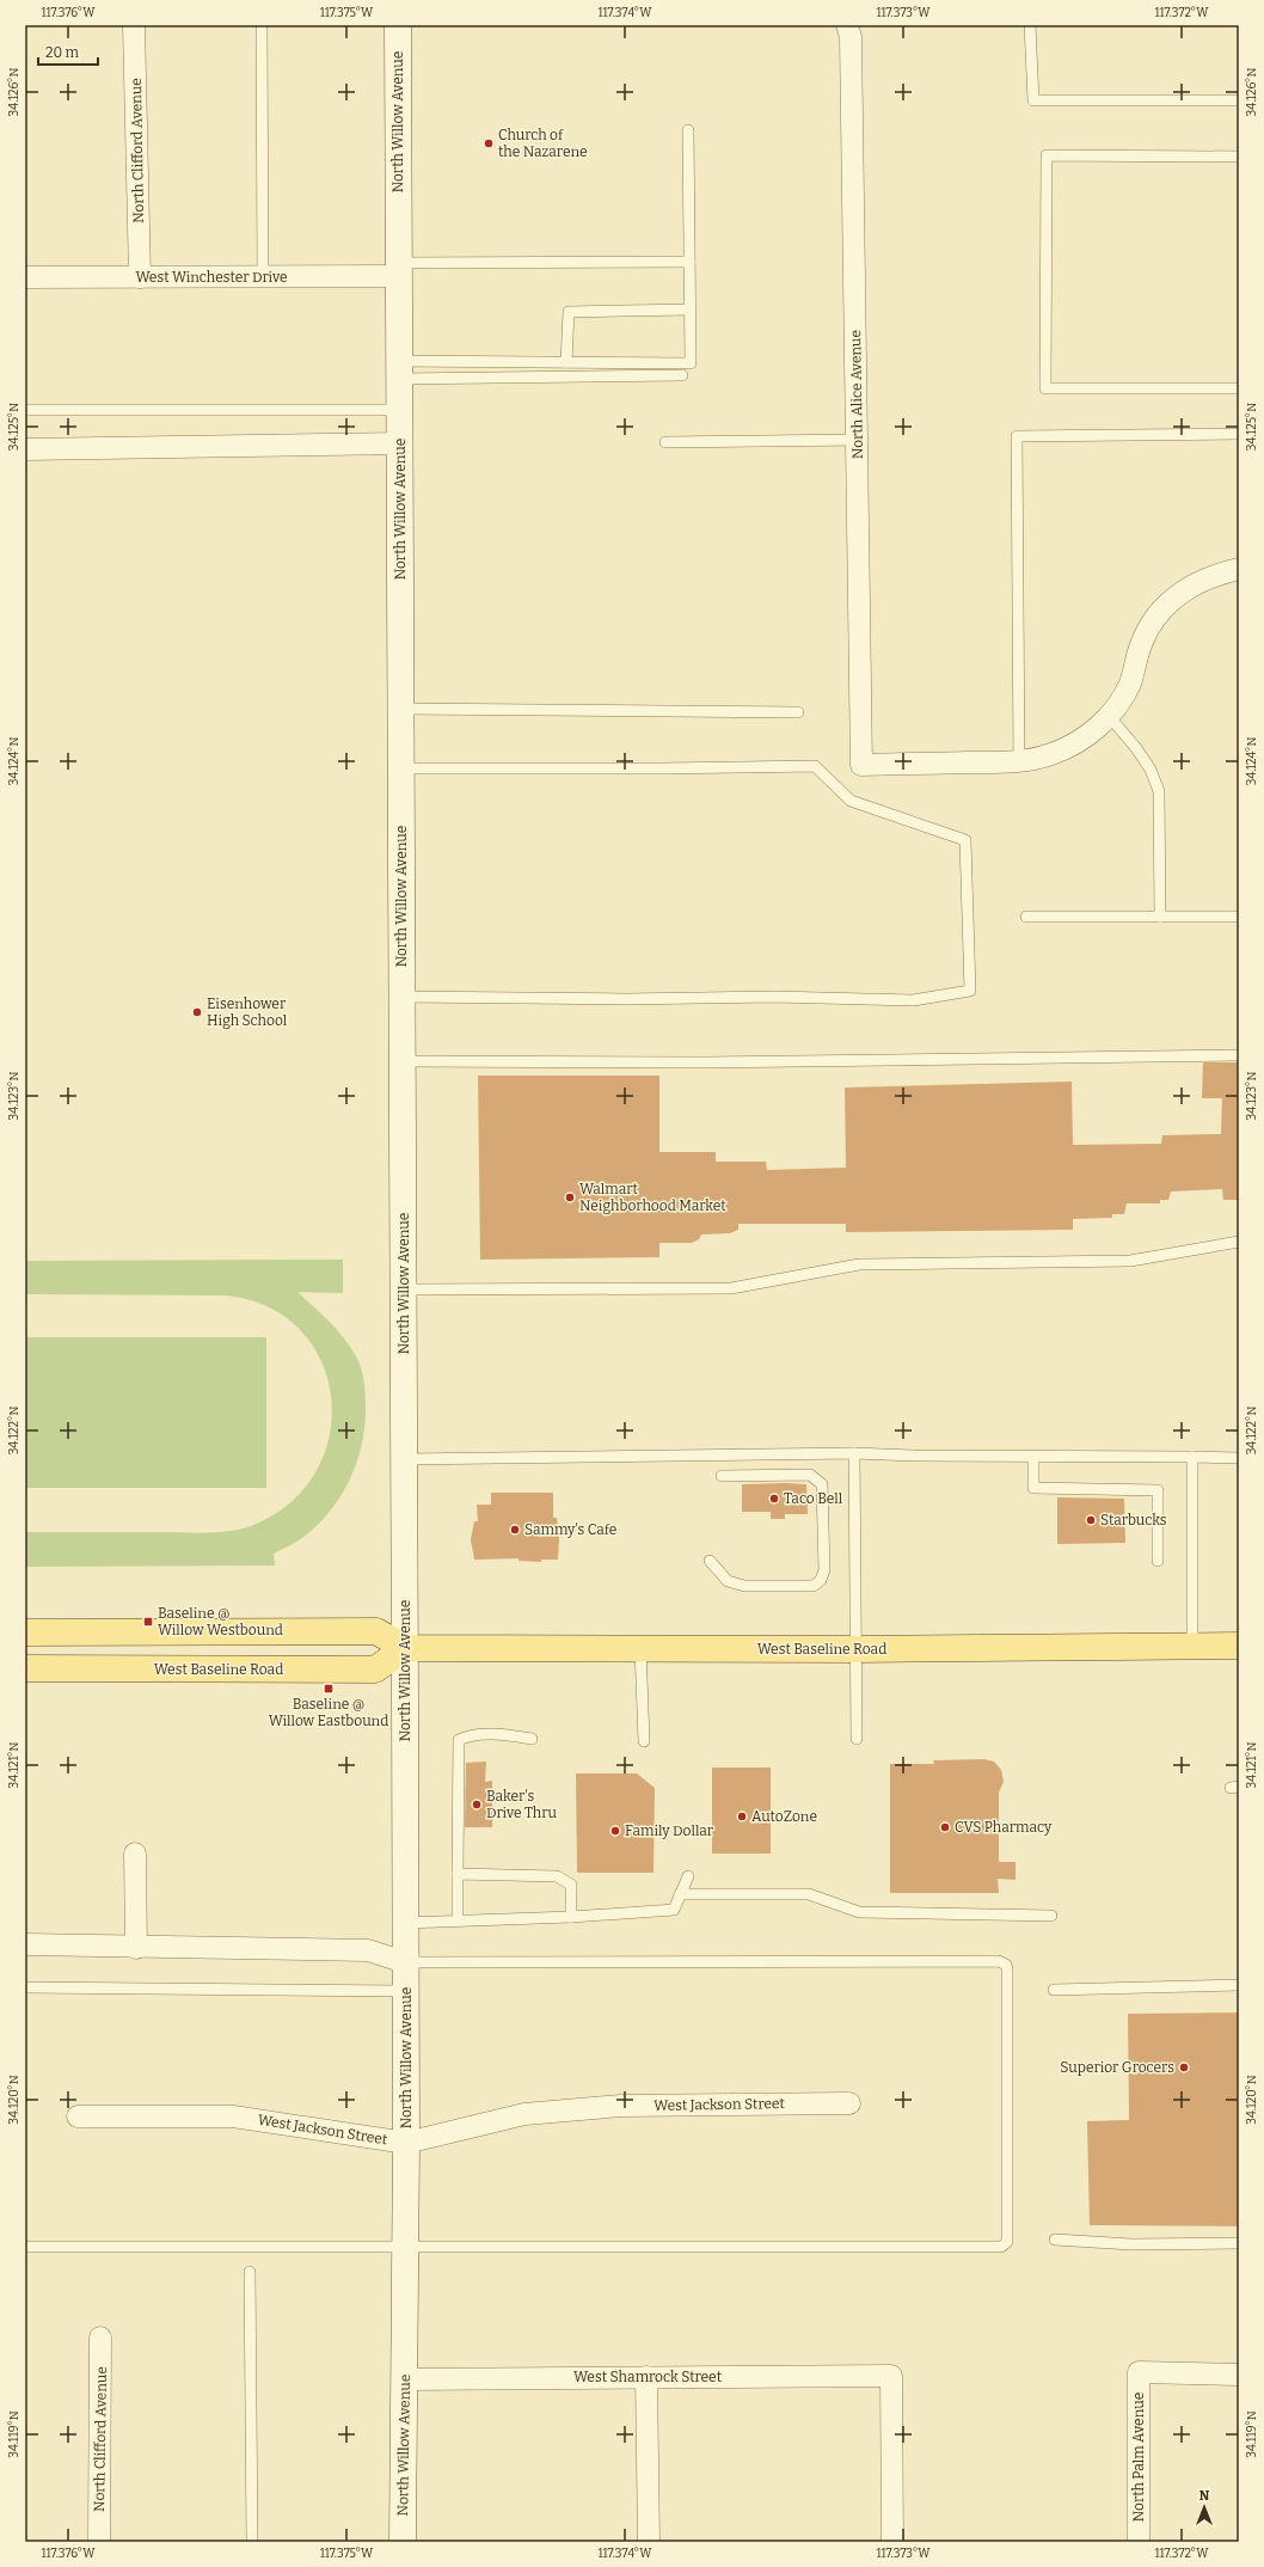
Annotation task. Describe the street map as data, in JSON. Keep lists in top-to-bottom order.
{
  "streets": {
    "main road": ["West Baseline Road"],
    "street": [
      "North Willow Avenue",
      "North Clifford Avenue",
      "West Winchester Drive",
      "North Alice Avenue",
      "West Jackson Street",
      "West Shamrock Street",
      "North Palm Avenue"
    ]
  },
  "crossings": [
    ["North Willow Avenue", "West Winchester Drive"],
    ["North Willow Avenue", "West Baseline Road"],
    ["North Willow Avenue", "West Jackson Street"],
    ["North Willow Avenue", "West Shamrock Street"],
    ["North Clifford Avenue", "West Winchester Drive"]
  ],
  "places": {
    "other": [
      "Church of the Nazarene",
      "Eisenhower High School",
      "Walmart Neighborhood Market",
      "Taco Bell",
      "Starbucks",
      "Sammy's Cafe",
      "Baker's Drive Thru",
      "AutoZone",
      "CVS Pharmacy",
      "Family Dollar",
      "Superior Grocers"
    ],
    "transit": ["Baseline @ Willow Westbound", "Baseline @ Willow Eastbound"]
  },
  "scale_bar": "20 m",
  "north": "top",
  "coordinates": [
    "117.376°W",
    "117.375°W",
    "117.374°W",
    "117.373°W",
    "117.372°W",
    "34.126°N",
    "34.125°N",
    "34.124°N",
    "34.123°N",
    "34.122°N",
    "34.121°N",
    "34.120°N",
    "34.119°N"
  ]
}
